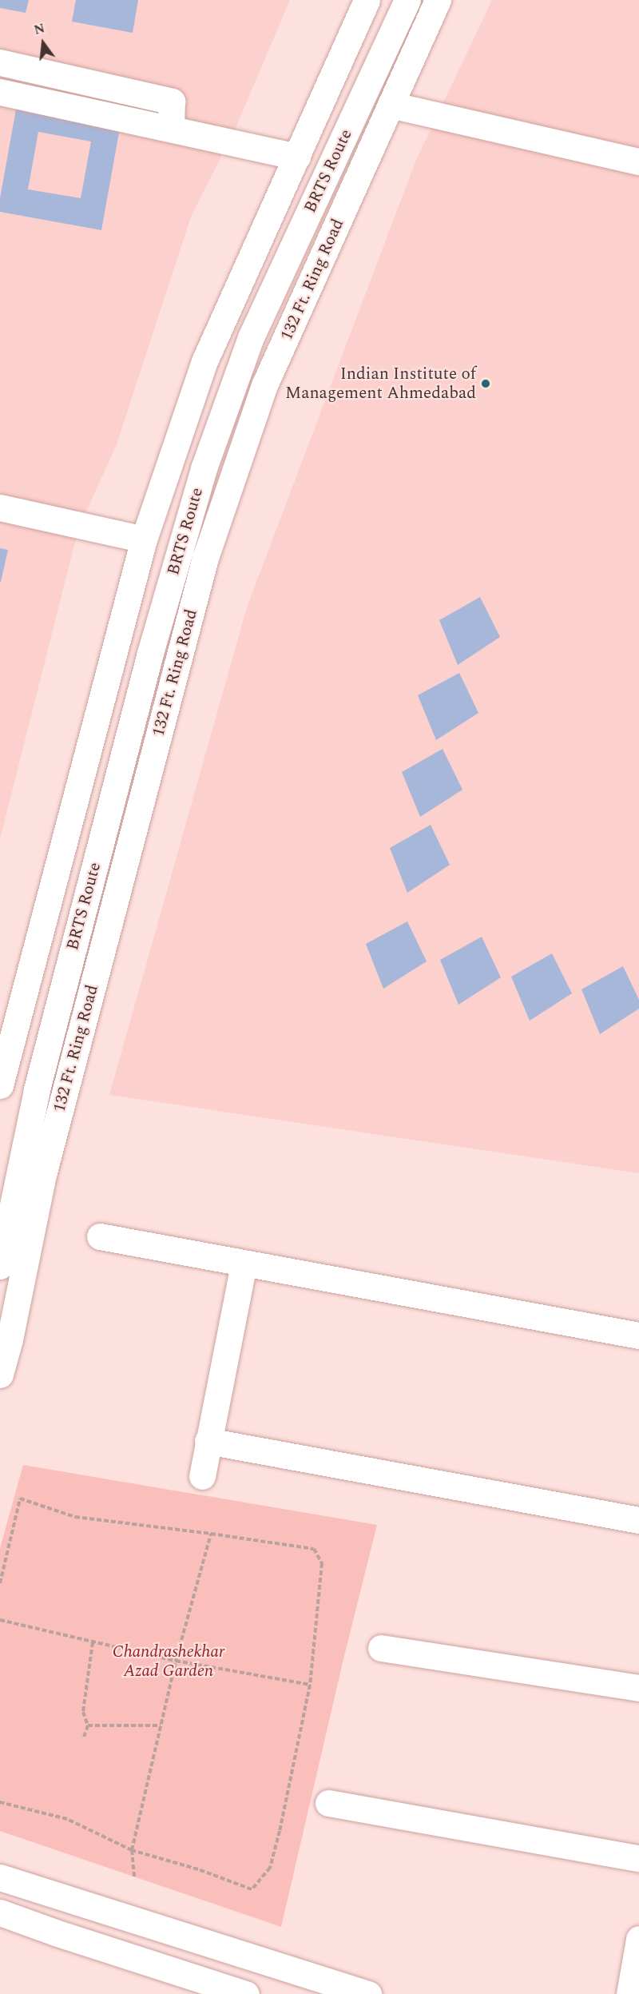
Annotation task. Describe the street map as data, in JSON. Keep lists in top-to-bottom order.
{
  "streets": {
    "street": ["BRTS Route", "132 Ft. Ring Road"]
  },
  "parks": ["Chandrashekhar Azad Garden"],
  "places": ["Indian Institute of Management Ahmedabad"],
  "north": "top"
}
